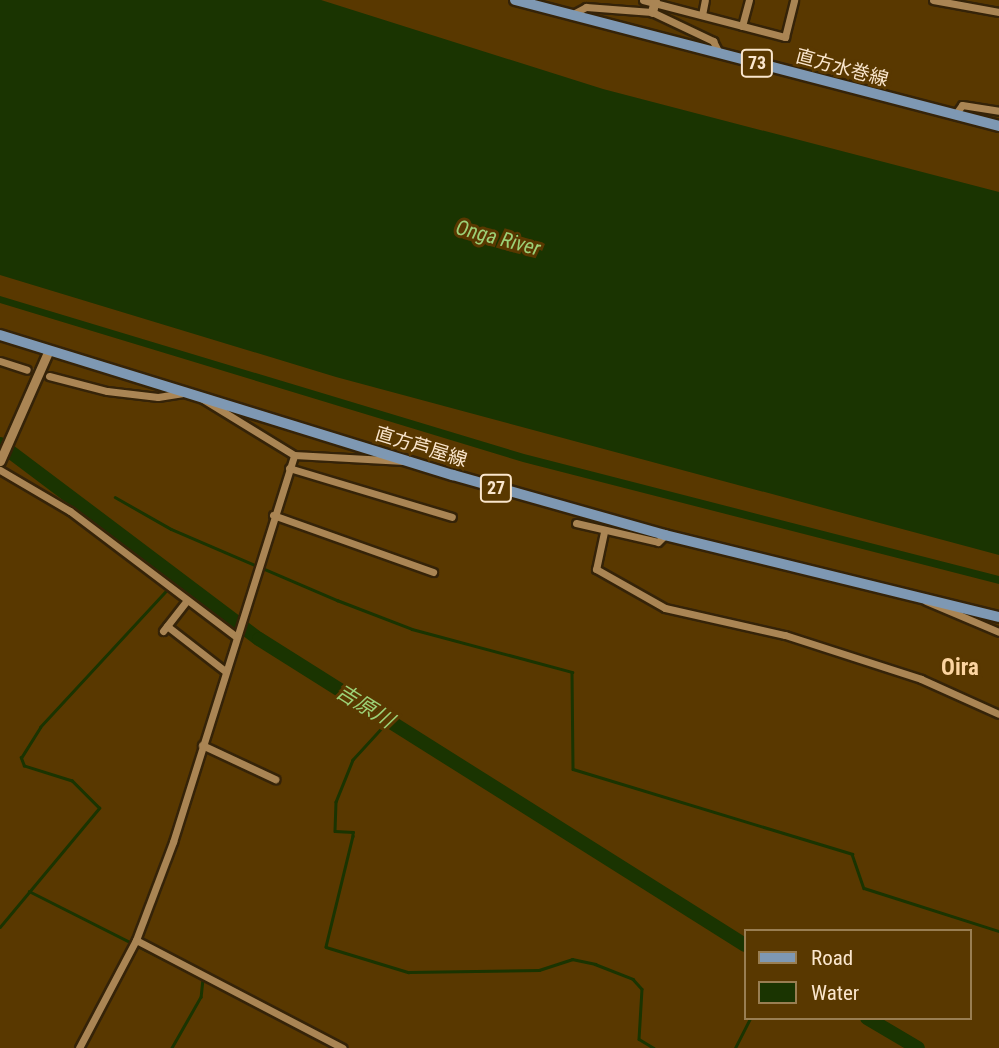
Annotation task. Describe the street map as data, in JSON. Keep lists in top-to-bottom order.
{
  "streets": {
    "main road": [
      "73",
      "直方水巻線",
      "直方芦屋線",
      "27"
    ]
  },
  "districts": ["Oira"],
  "water": ["Onga River", "吉原川"],
  "legend": ["Road", "Water"]
}
